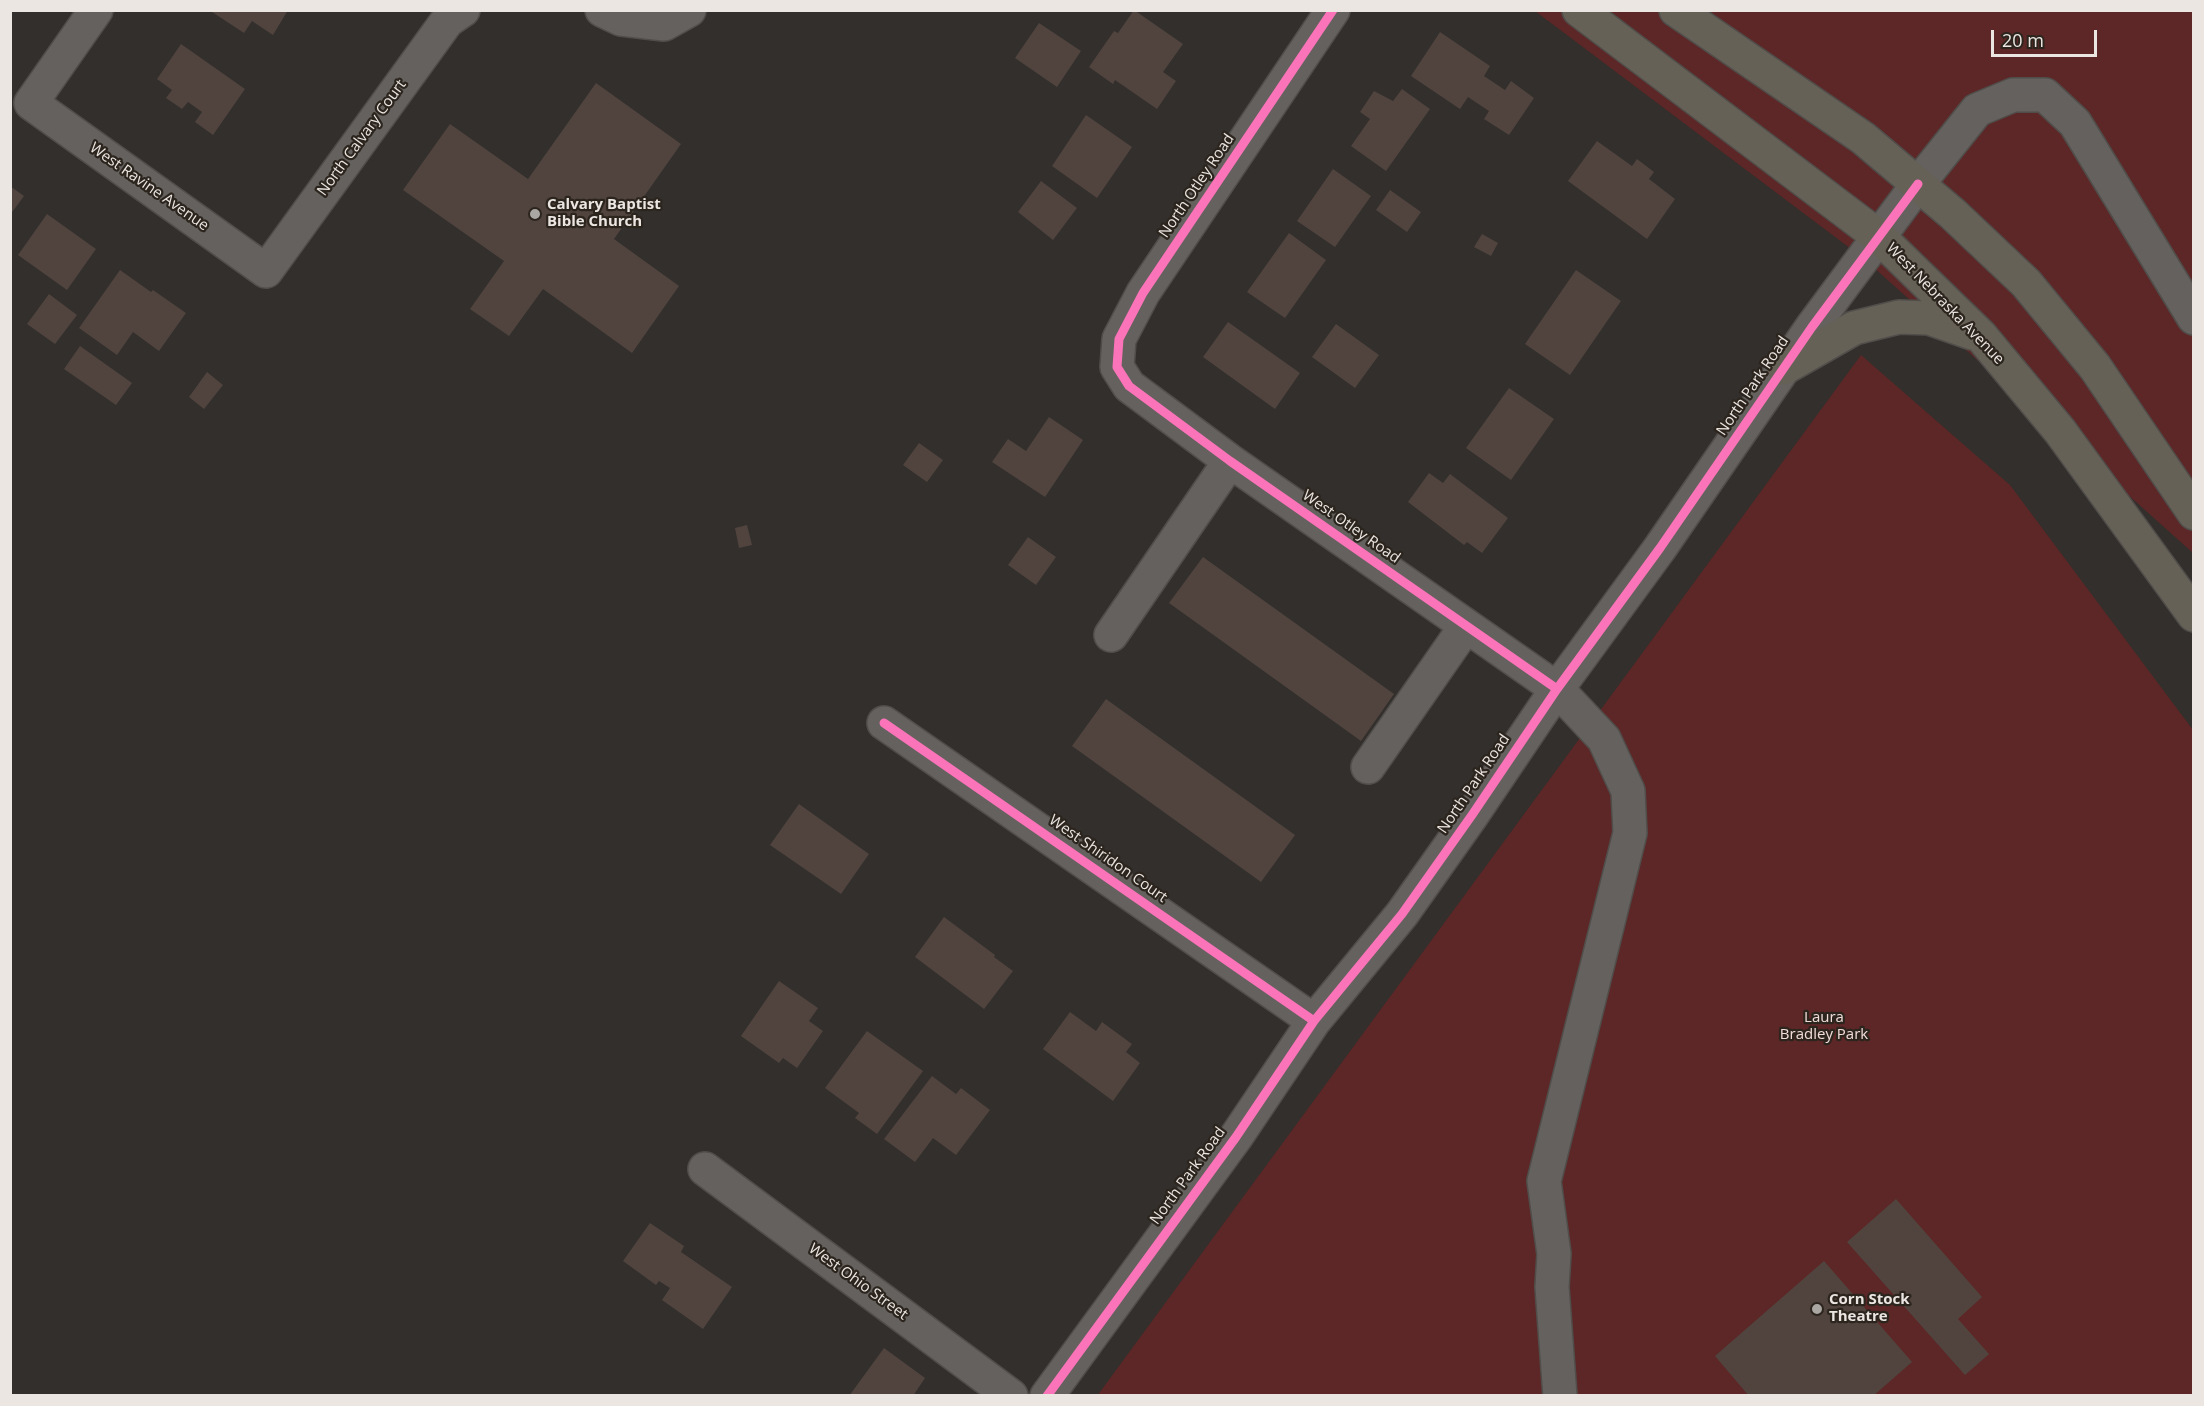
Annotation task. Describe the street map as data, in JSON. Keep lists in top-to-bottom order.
{
  "streets": {
    "main road": ["West Nebraska Avenue"],
    "street": [
      "North Calvary Court",
      "North Otley Road",
      "West Ravine Avenue",
      "North Park Road",
      "West Otley Road",
      "West Shiridon Court",
      "West Ohio Street"
    ]
  },
  "crossings": [
    ["North Calvary Court", "West Ravine Avenue"],
    ["North Otley Road", "West Otley Road"],
    ["West Nebraska Avenue", "North Park Road"],
    ["North Park Road", "West Otley Road"],
    ["North Park Road", "West Shiridon Court"]
  ],
  "parks": ["Laura Bradley Park"],
  "places": ["Calvary Baptist Bible Church", "Corn Stock Theatre"],
  "scale_bar": "20 m"
}
